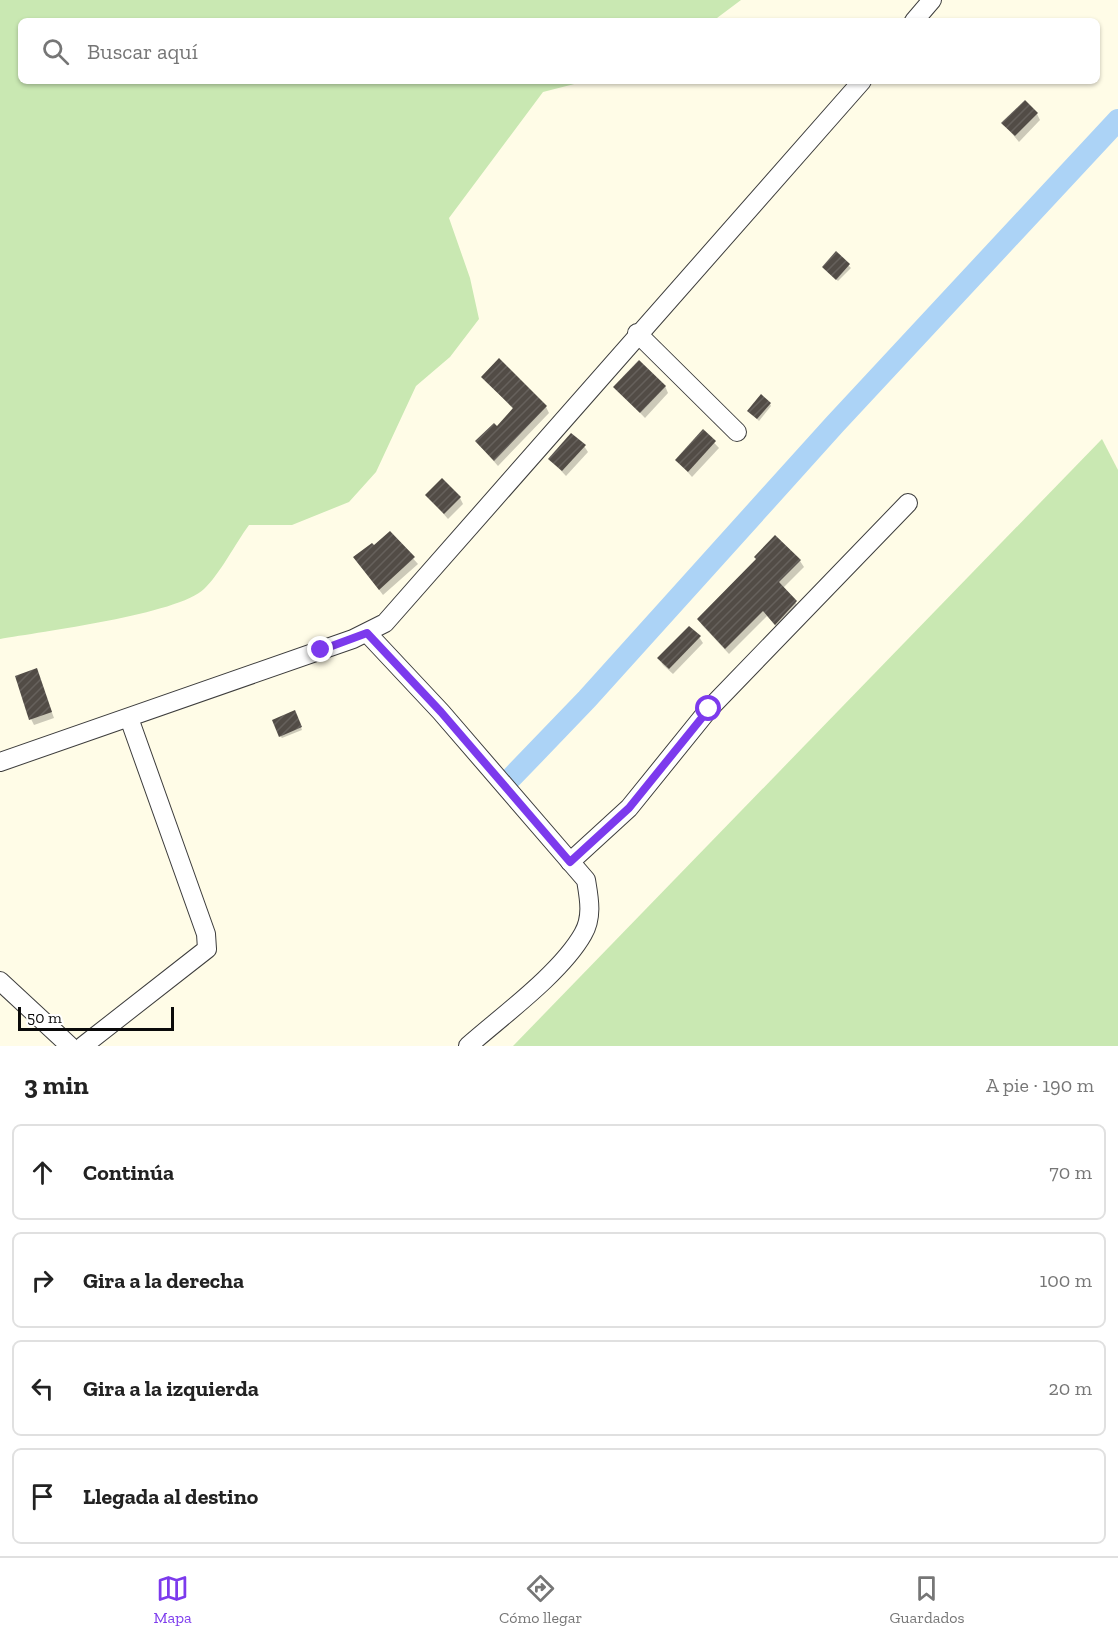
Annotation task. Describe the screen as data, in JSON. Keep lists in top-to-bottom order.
{
  "scale_bar": "50 m",
  "page": {
    "search": "Buscar aquí",
    "scale": "50 m",
    "heading": ["3 min", "A pie · 190 m"],
    "list": [
      ["Continúa", "70 m"],
      ["Gira a la derecha", "100 m"],
      ["Gira a la izquierda", "20 m"],
      "Llegada al destino"
    ],
    "nav": ["Mapa", "Cómo llegar", "Guardados"]
  }
}
